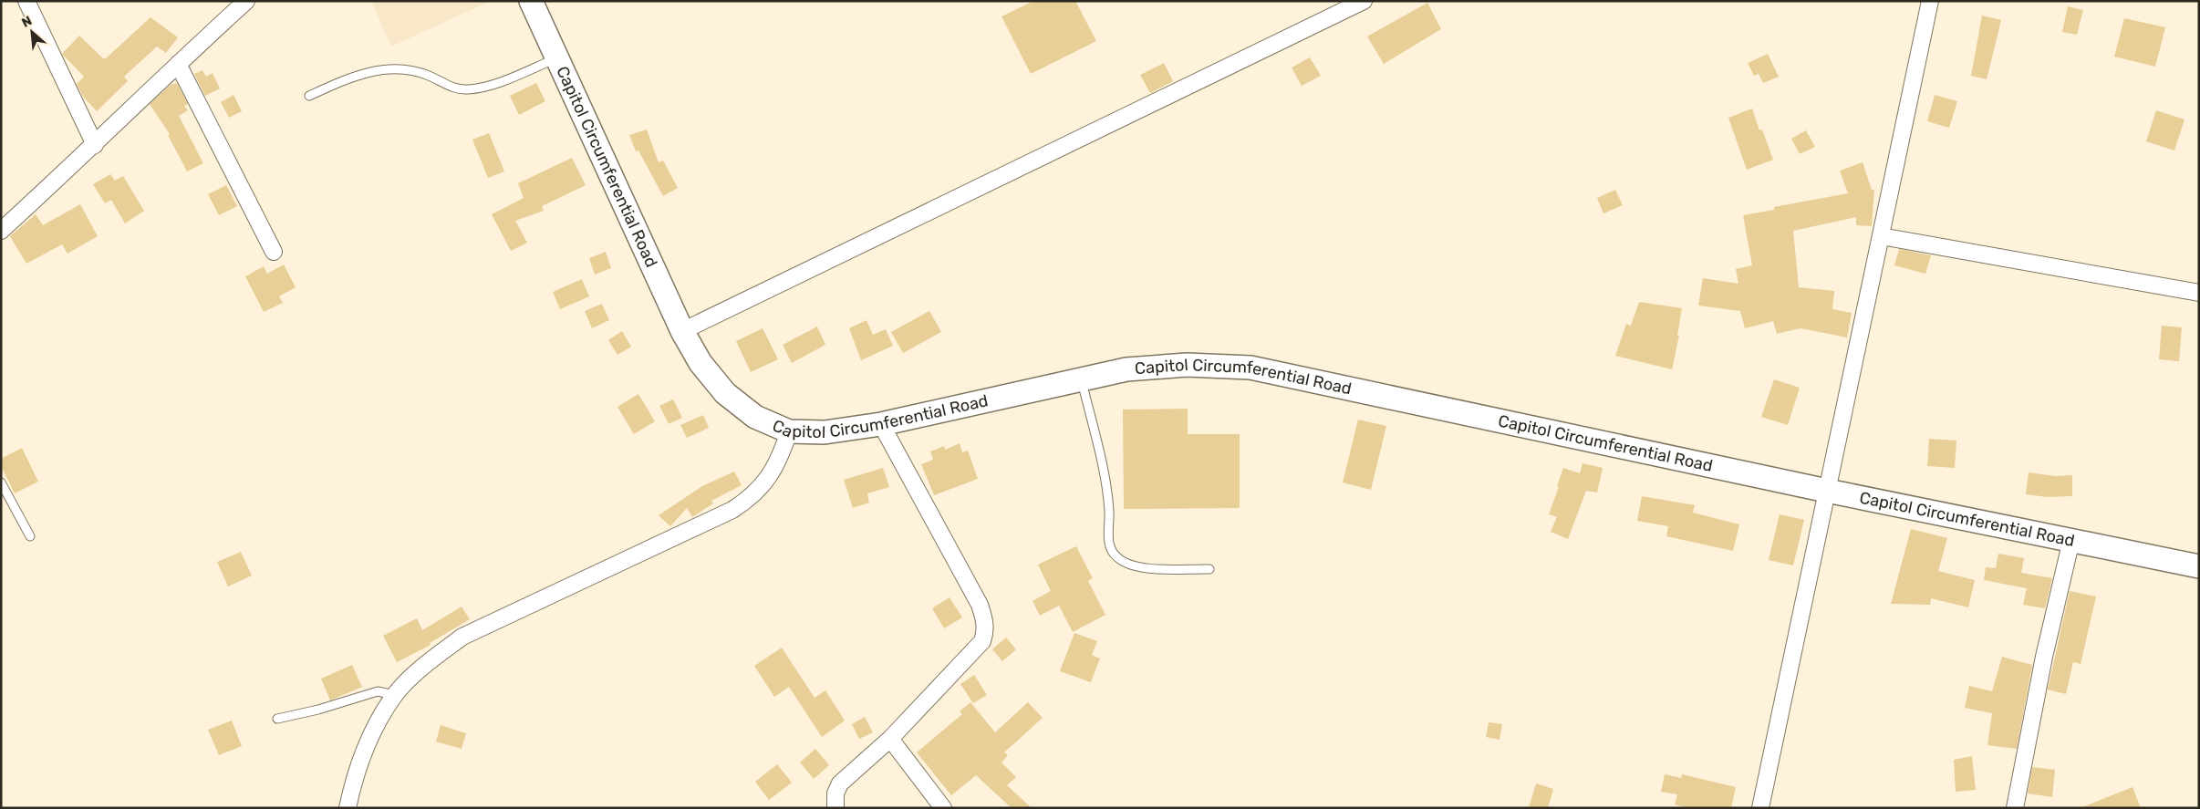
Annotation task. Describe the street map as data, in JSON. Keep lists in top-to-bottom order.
{
  "streets": {
    "main road": ["Capitol Circumferential Road"]
  },
  "north": "top left"
}
